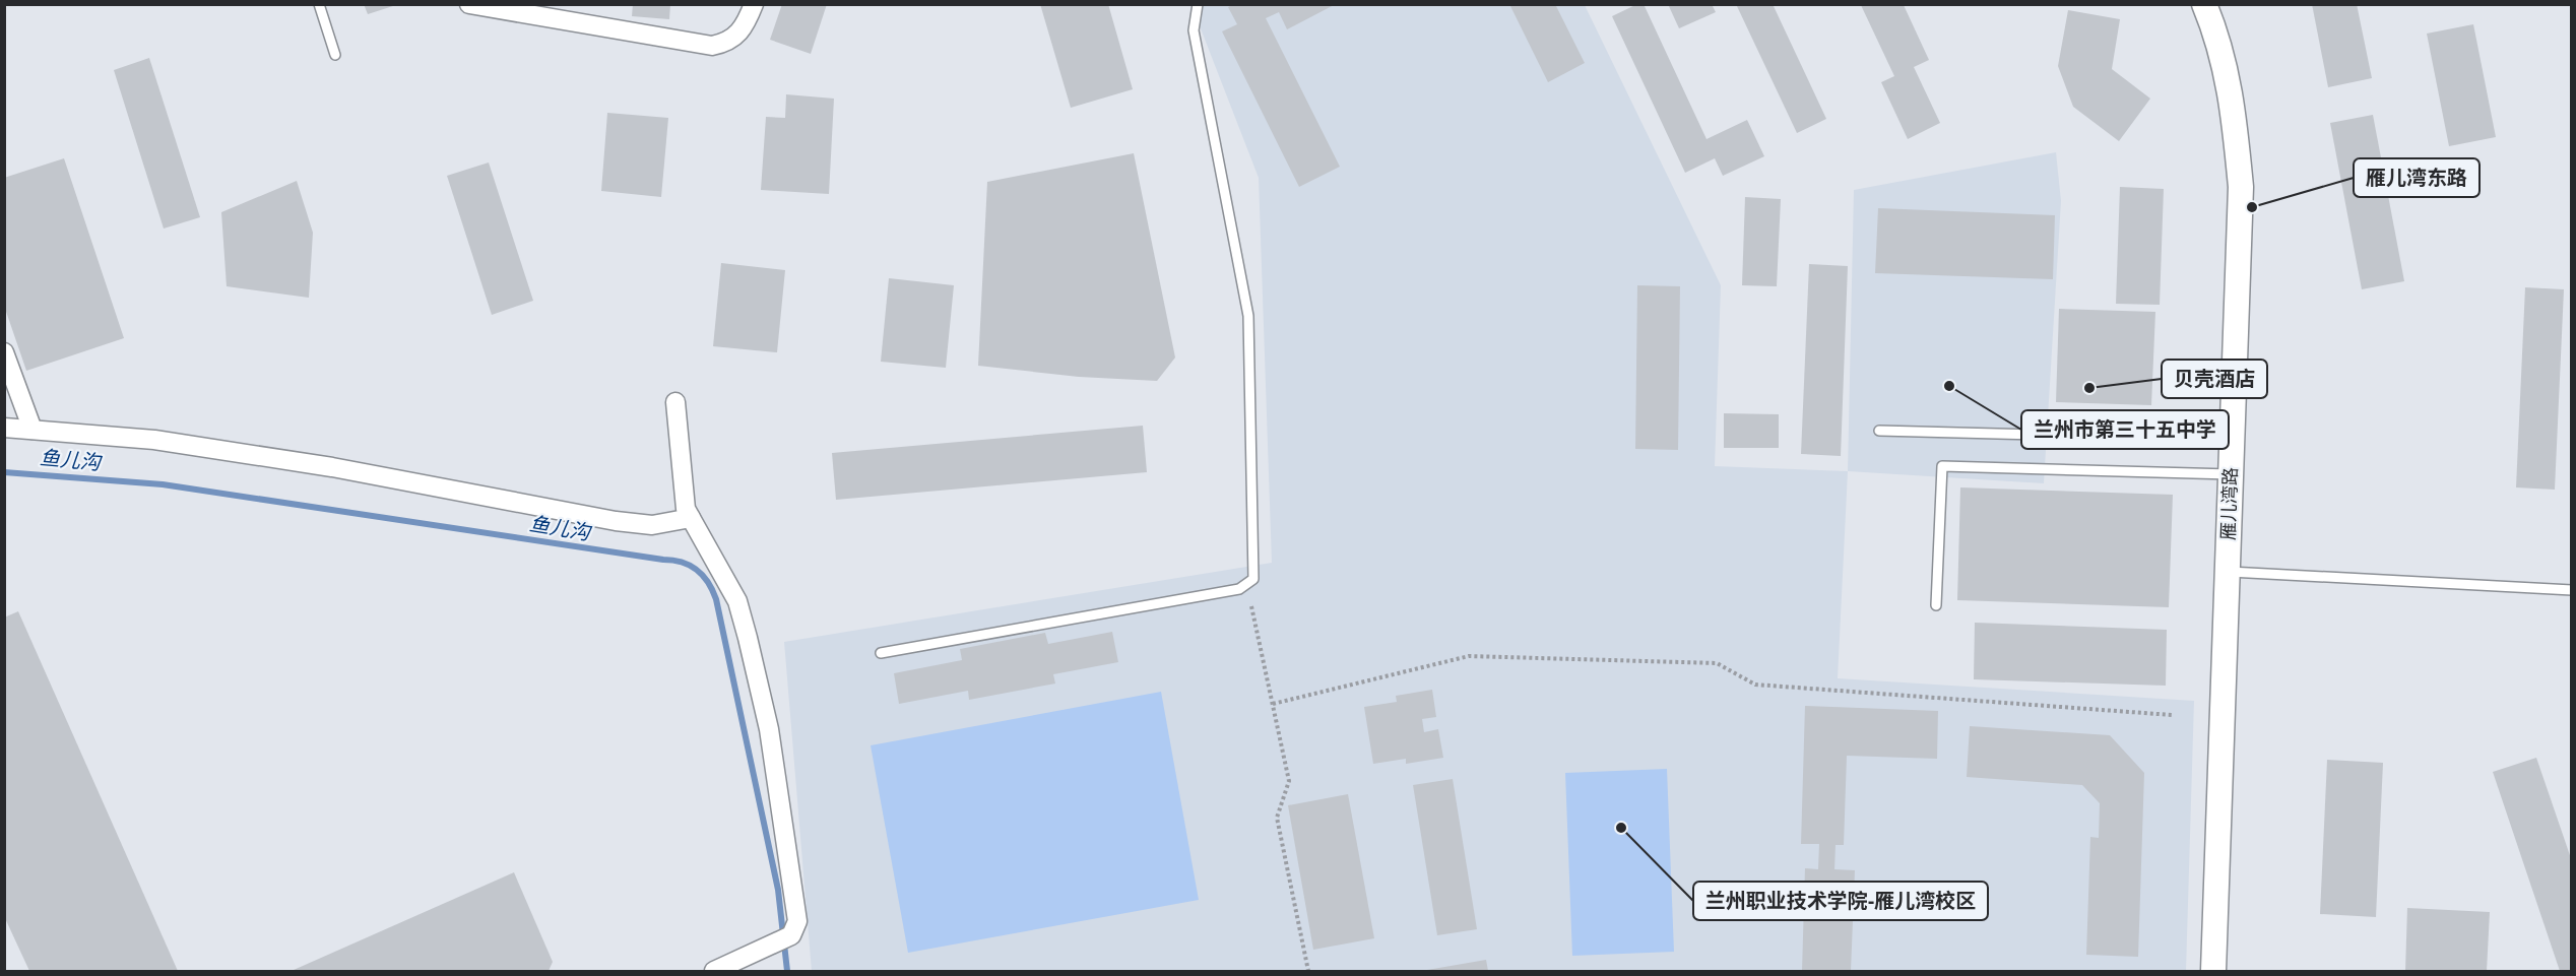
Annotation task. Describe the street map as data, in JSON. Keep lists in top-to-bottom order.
{
  "streets": {
    "main road": ["雁儿湾路"]
  },
  "water": ["鱼儿沟"],
  "places": [
    "雁儿湾东路",
    "兰州市第三十五中学",
    "贝壳酒店",
    "兰州职业技术学院-雁儿湾校区"
  ]
}
